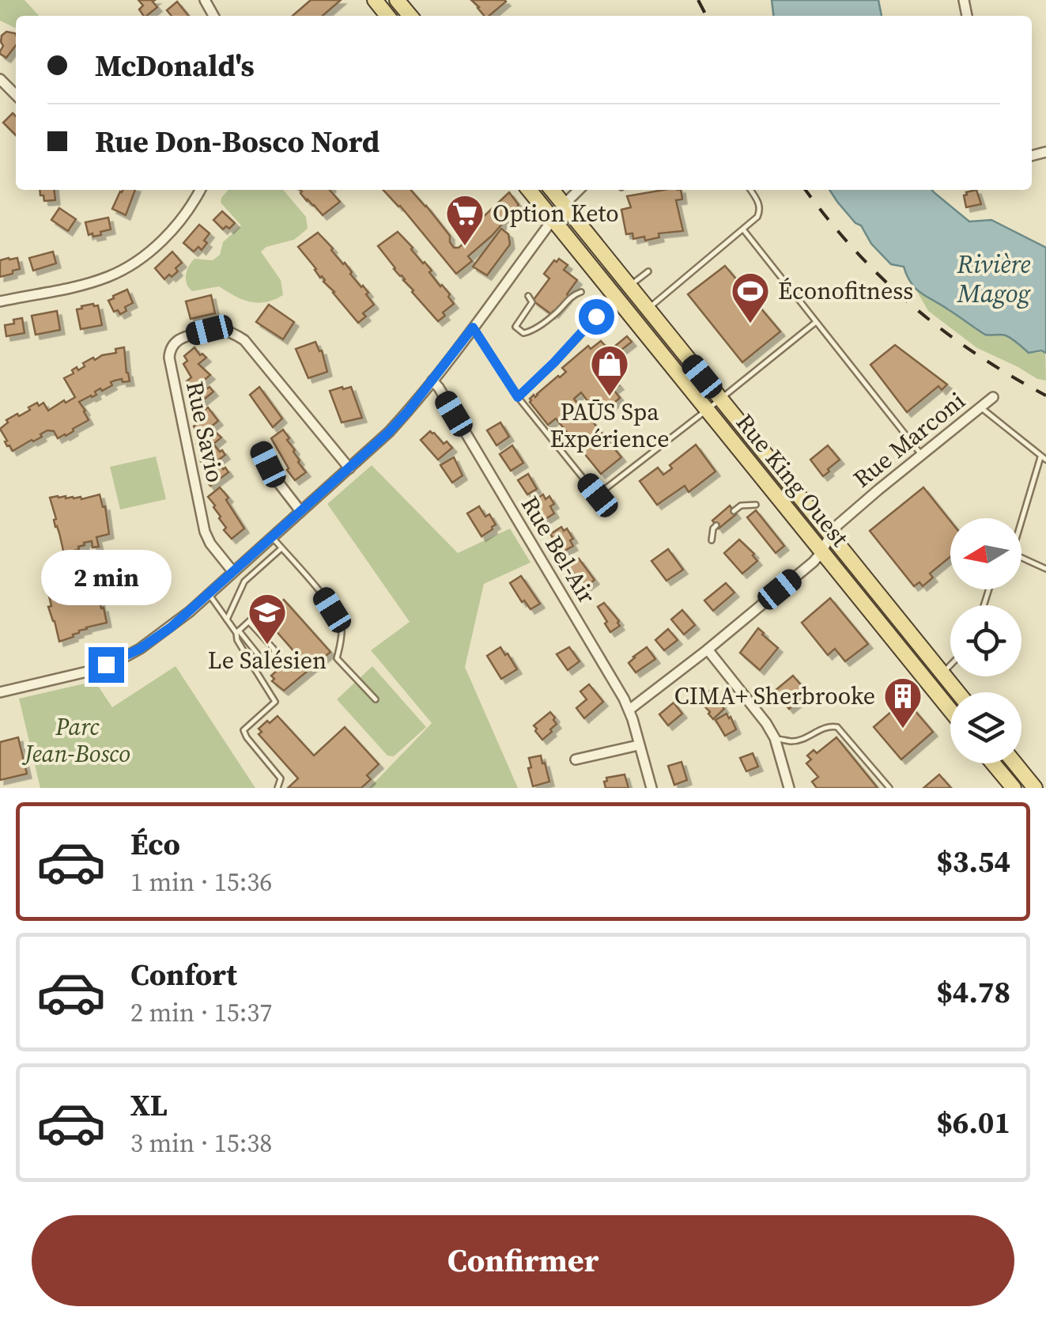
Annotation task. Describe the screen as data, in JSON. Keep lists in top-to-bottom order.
{
  "streets": {
    "main road": ["Rue King Ouest"],
    "street": ["Rue Savio", "Rue Marconi", "Rue Bel-Air"]
  },
  "crossings": [
    ["Rue Marconi", "Rue King Ouest"]
  ],
  "water": ["Rivière Magog"],
  "parks": ["Parc Jean-Bosco"],
  "places": {
    "supermarket": ["Option Keto"],
    "sports": ["Éconofitness"],
    "shop": ["PAŪS Spa Expérience"],
    "school or university": ["Le Salésien"],
    "building": ["CIMA+ Sherbrooke"]
  },
  "north": "left",
  "page": {
    "banner": ["McDonald's", "Rue Don-Bosco Nord"],
    "bubble": "2 min",
    "list": [
      {
        "name": "Éco",
        "note": "1 min · 15:36",
        "value": "$3.54"
      },
      {
        "name": "Confort",
        "note": "2 min · 15:37",
        "value": "$4.78"
      },
      {
        "name": "XL",
        "note": "3 min · 15:38",
        "value": "$6.01"
      }
    ],
    "buttons": "Confirmer"
  }
}
